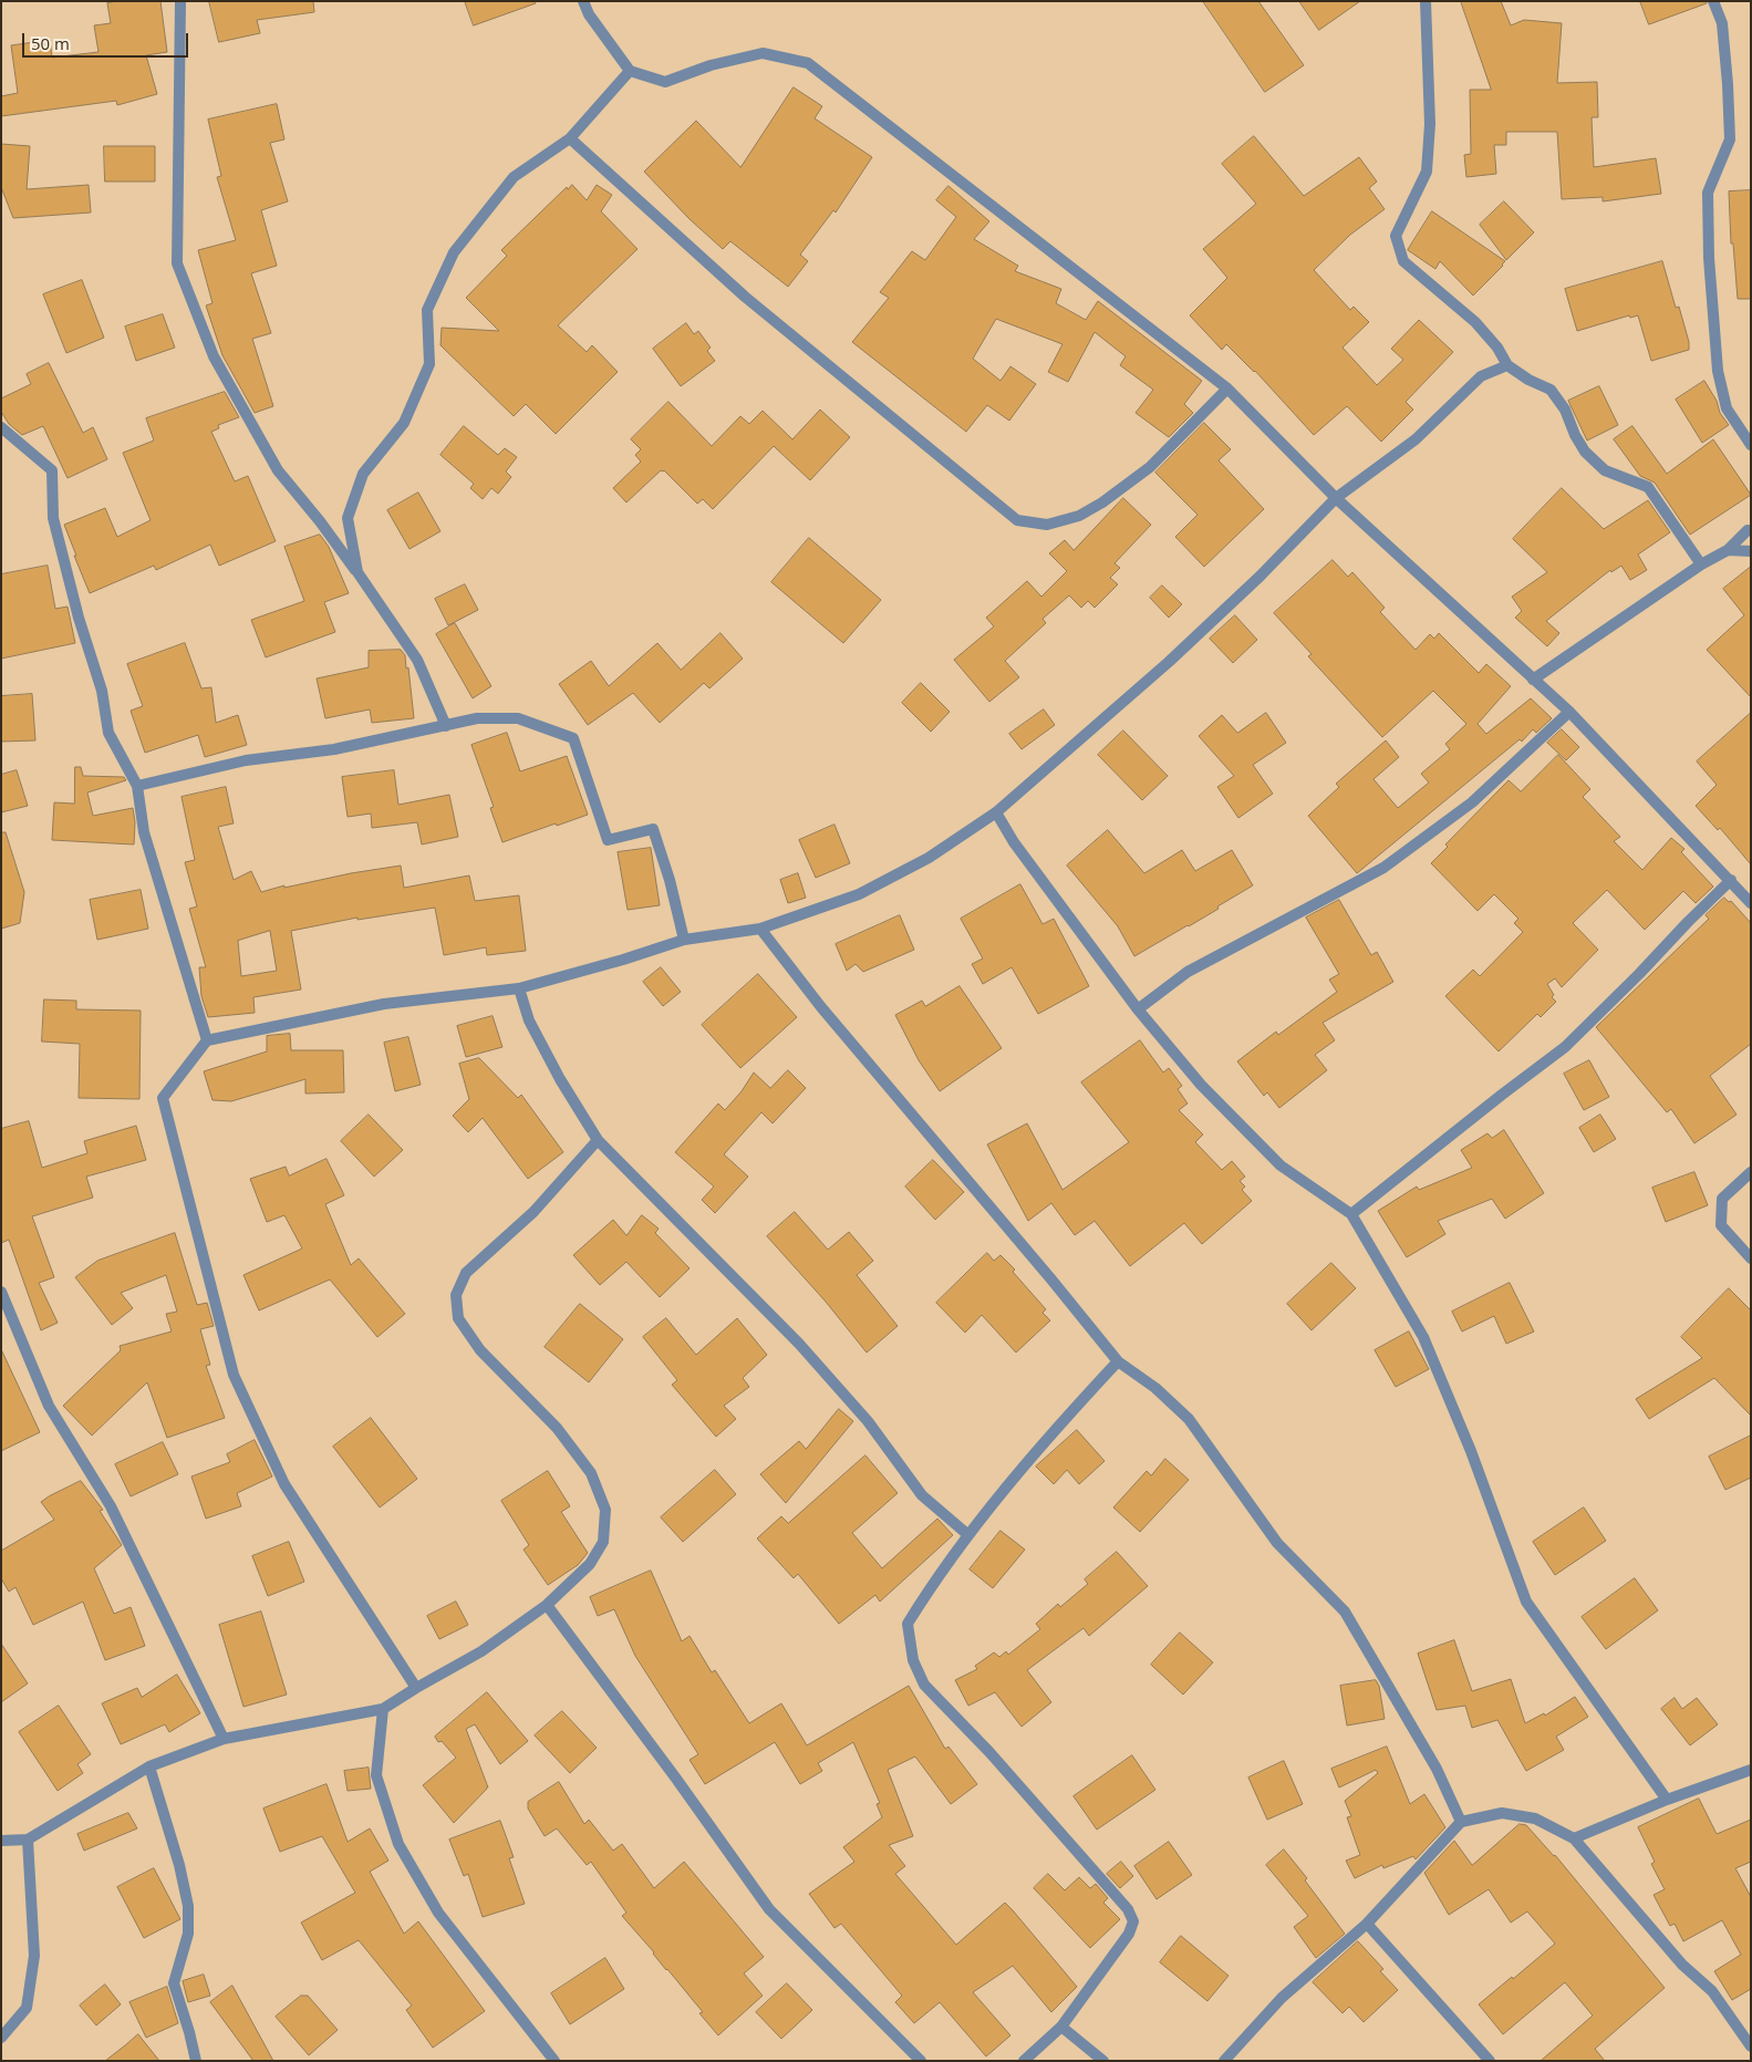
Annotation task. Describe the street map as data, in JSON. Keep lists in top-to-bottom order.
{
  "scale_bar": "50 m"
}
